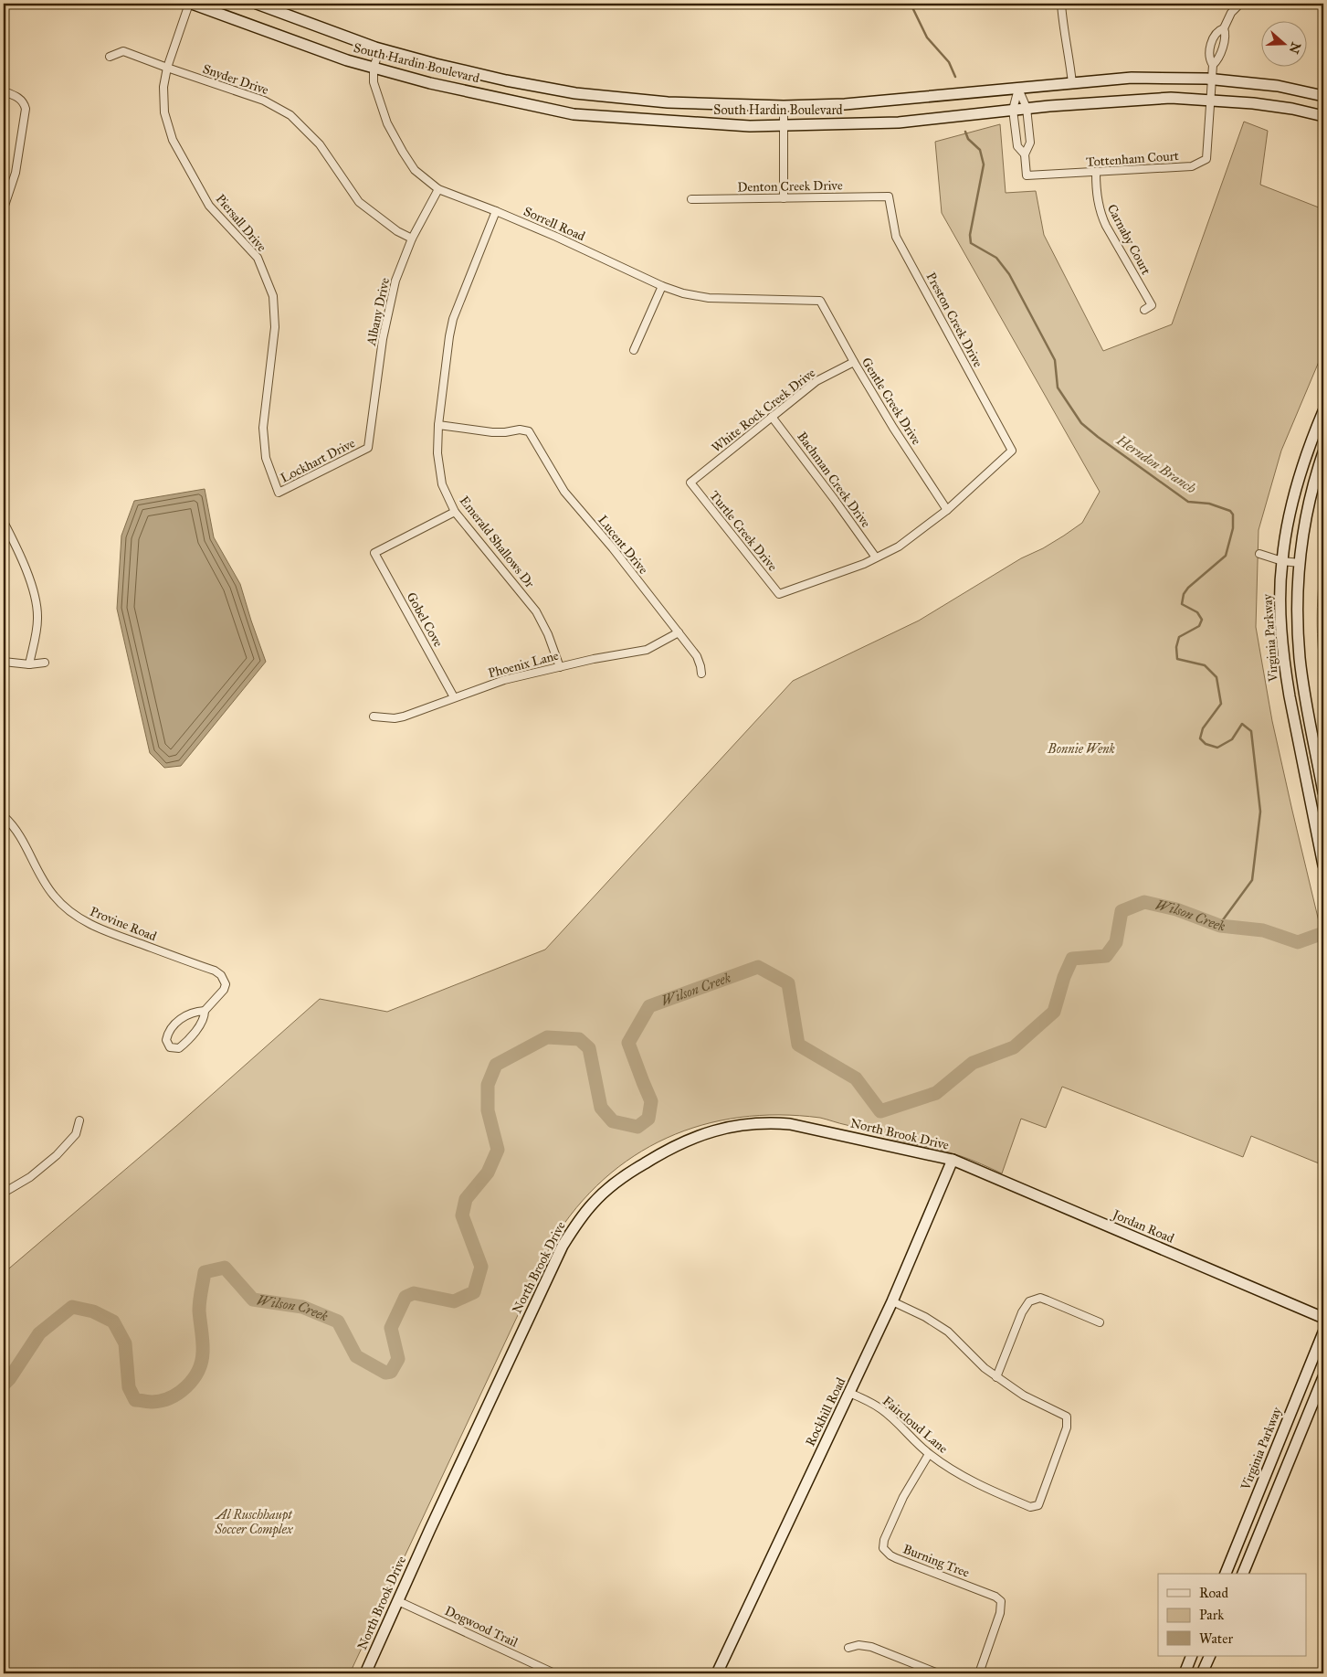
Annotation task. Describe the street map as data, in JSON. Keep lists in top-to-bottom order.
{
  "streets": {
    "main road": [
      "South Hardin Boulevard",
      "Virginia Parkway",
      "North Brook Drive",
      "Jordan Road",
      "Rockhill Road"
    ],
    "street": [
      "Snyder Drive",
      "Tottenham Court",
      "Denton Creek Drive",
      "Piersall Drive",
      "Sorrell Road",
      "Carnaby Court",
      "Albany Drive",
      "Preston Creek Drive",
      "Gentle Creek Drive",
      "White Rock Creek Drive",
      "Lockhart Drive",
      "Bachman Creek Drive",
      "Turtle Creek Drive",
      "Emerald Shallows Dr",
      "Lucent Drive",
      "Gobel Cove",
      "Phoenix Lane",
      "Provine Road",
      "Faircloud Lane",
      "Burning Tree",
      "Dogwood Trail"
    ]
  },
  "crossings": [
    ["South Hardin Boulevard", "Tottenham Court"],
    ["South Hardin Boulevard", "Piersall Drive"],
    ["South Hardin Boulevard", "Sorrell Road"],
    ["Snyder Drive", "Piersall Drive"],
    ["Snyder Drive", "Albany Drive"],
    ["Tottenham Court", "Carnaby Court"],
    ["Denton Creek Drive", "Preston Creek Drive"],
    ["Piersall Drive", "Lockhart Drive"],
    ["Sorrell Road", "Albany Drive"],
    ["Sorrell Road", "Gentle Creek Drive"],
    ["Sorrell Road", "Emerald Shallows Dr"],
    ["Albany Drive", "Lockhart Drive"],
    ["Preston Creek Drive", "Gentle Creek Drive"],
    ["Gentle Creek Drive", "White Rock Creek Drive"],
    ["White Rock Creek Drive", "Bachman Creek Drive"],
    ["White Rock Creek Drive", "Turtle Creek Drive"],
    ["Bachman Creek Drive", "Turtle Creek Drive"],
    ["Emerald Shallows Dr", "Lucent Drive"],
    ["Emerald Shallows Dr", "Gobel Cove"],
    ["Emerald Shallows Dr", "Phoenix Lane"],
    ["Lucent Drive", "Phoenix Lane"],
    ["Gobel Cove", "Phoenix Lane"],
    ["North Brook Drive", "Jordan Road"],
    ["North Brook Drive", "Rockhill Road"],
    ["North Brook Drive", "Dogwood Trail"],
    ["Jordan Road", "Rockhill Road"],
    ["Rockhill Road", "Faircloud Lane"],
    ["Faircloud Lane", "Burning Tree"]
  ],
  "water": ["Herndon Branch", "Wilson Creek"],
  "parks": ["Bonnie Wenk", "Al Ruschhaupt Soccer Complex"],
  "legend": ["Road", "Park", "Water"],
  "north": "right"
}
